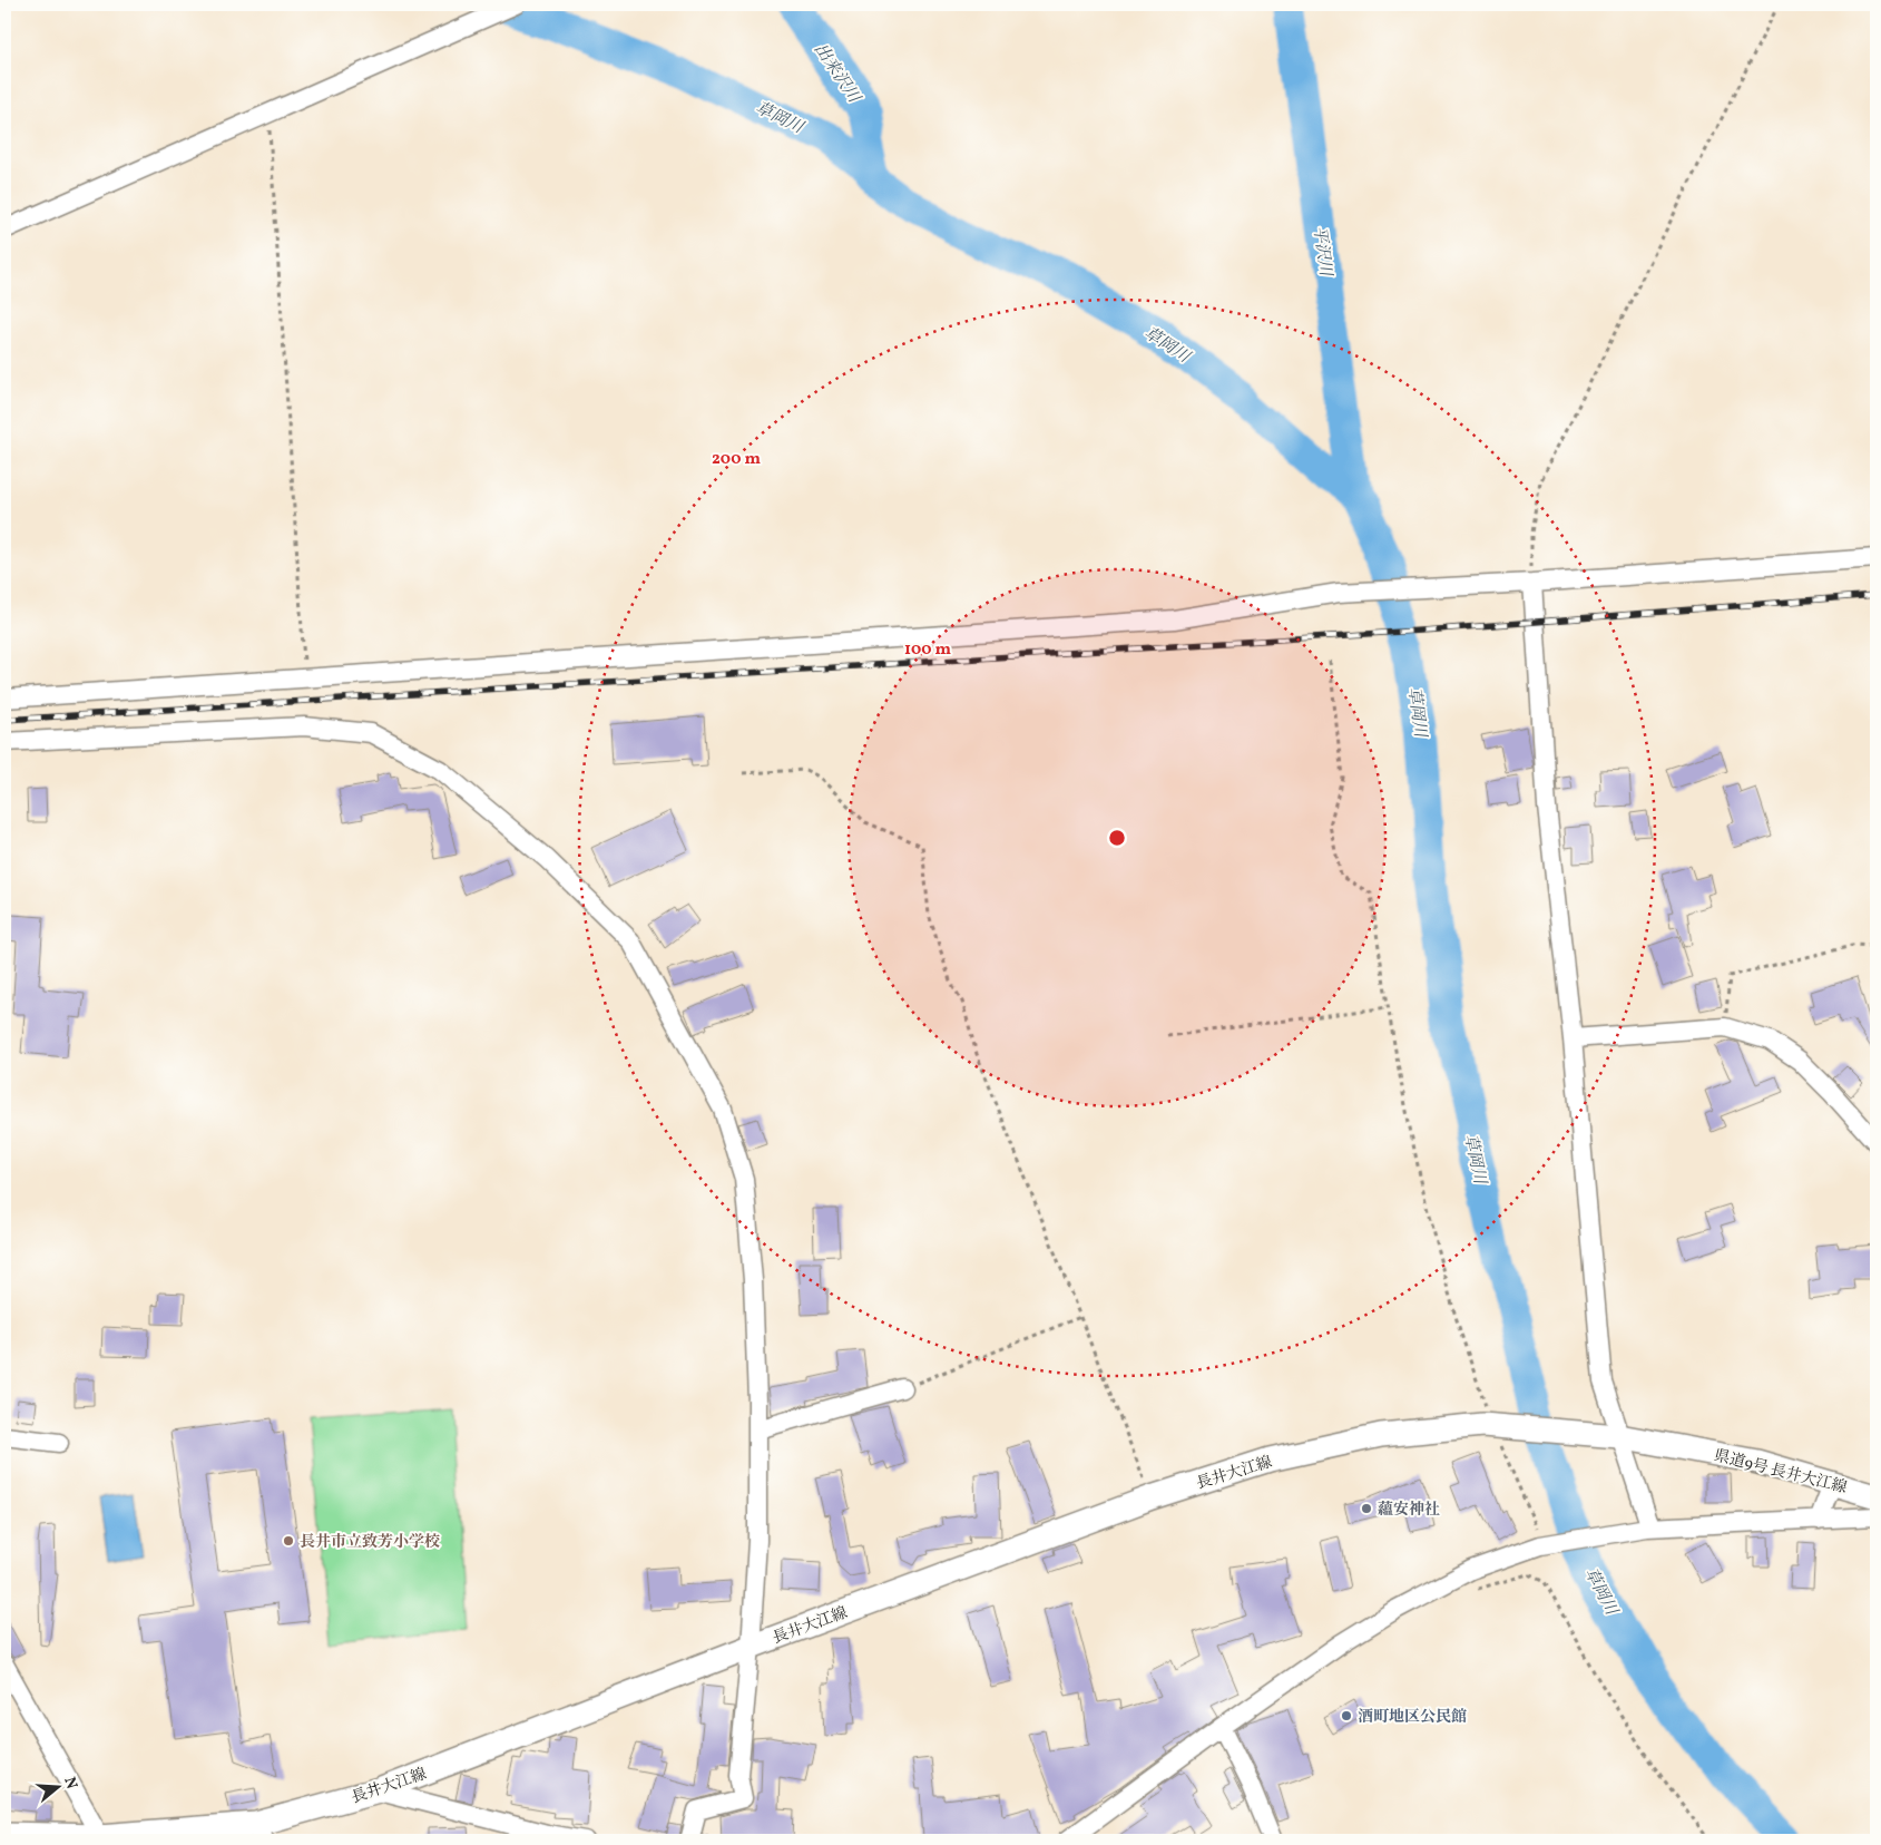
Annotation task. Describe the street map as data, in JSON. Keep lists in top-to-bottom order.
{
  "streets": {
    "main road": ["県道9号 長井大江線", "長井大江線"]
  },
  "crossings": [
    ["県道9号 長井大江線", "長井大江線"]
  ],
  "water": ["出来沢川", "草岡川", "平沢川"],
  "places": ["蘊安神社", "長井市立致芳小学校", "酒町地区公民館"],
  "north": "right",
  "rings": ["200 m", "100 m"]
}
